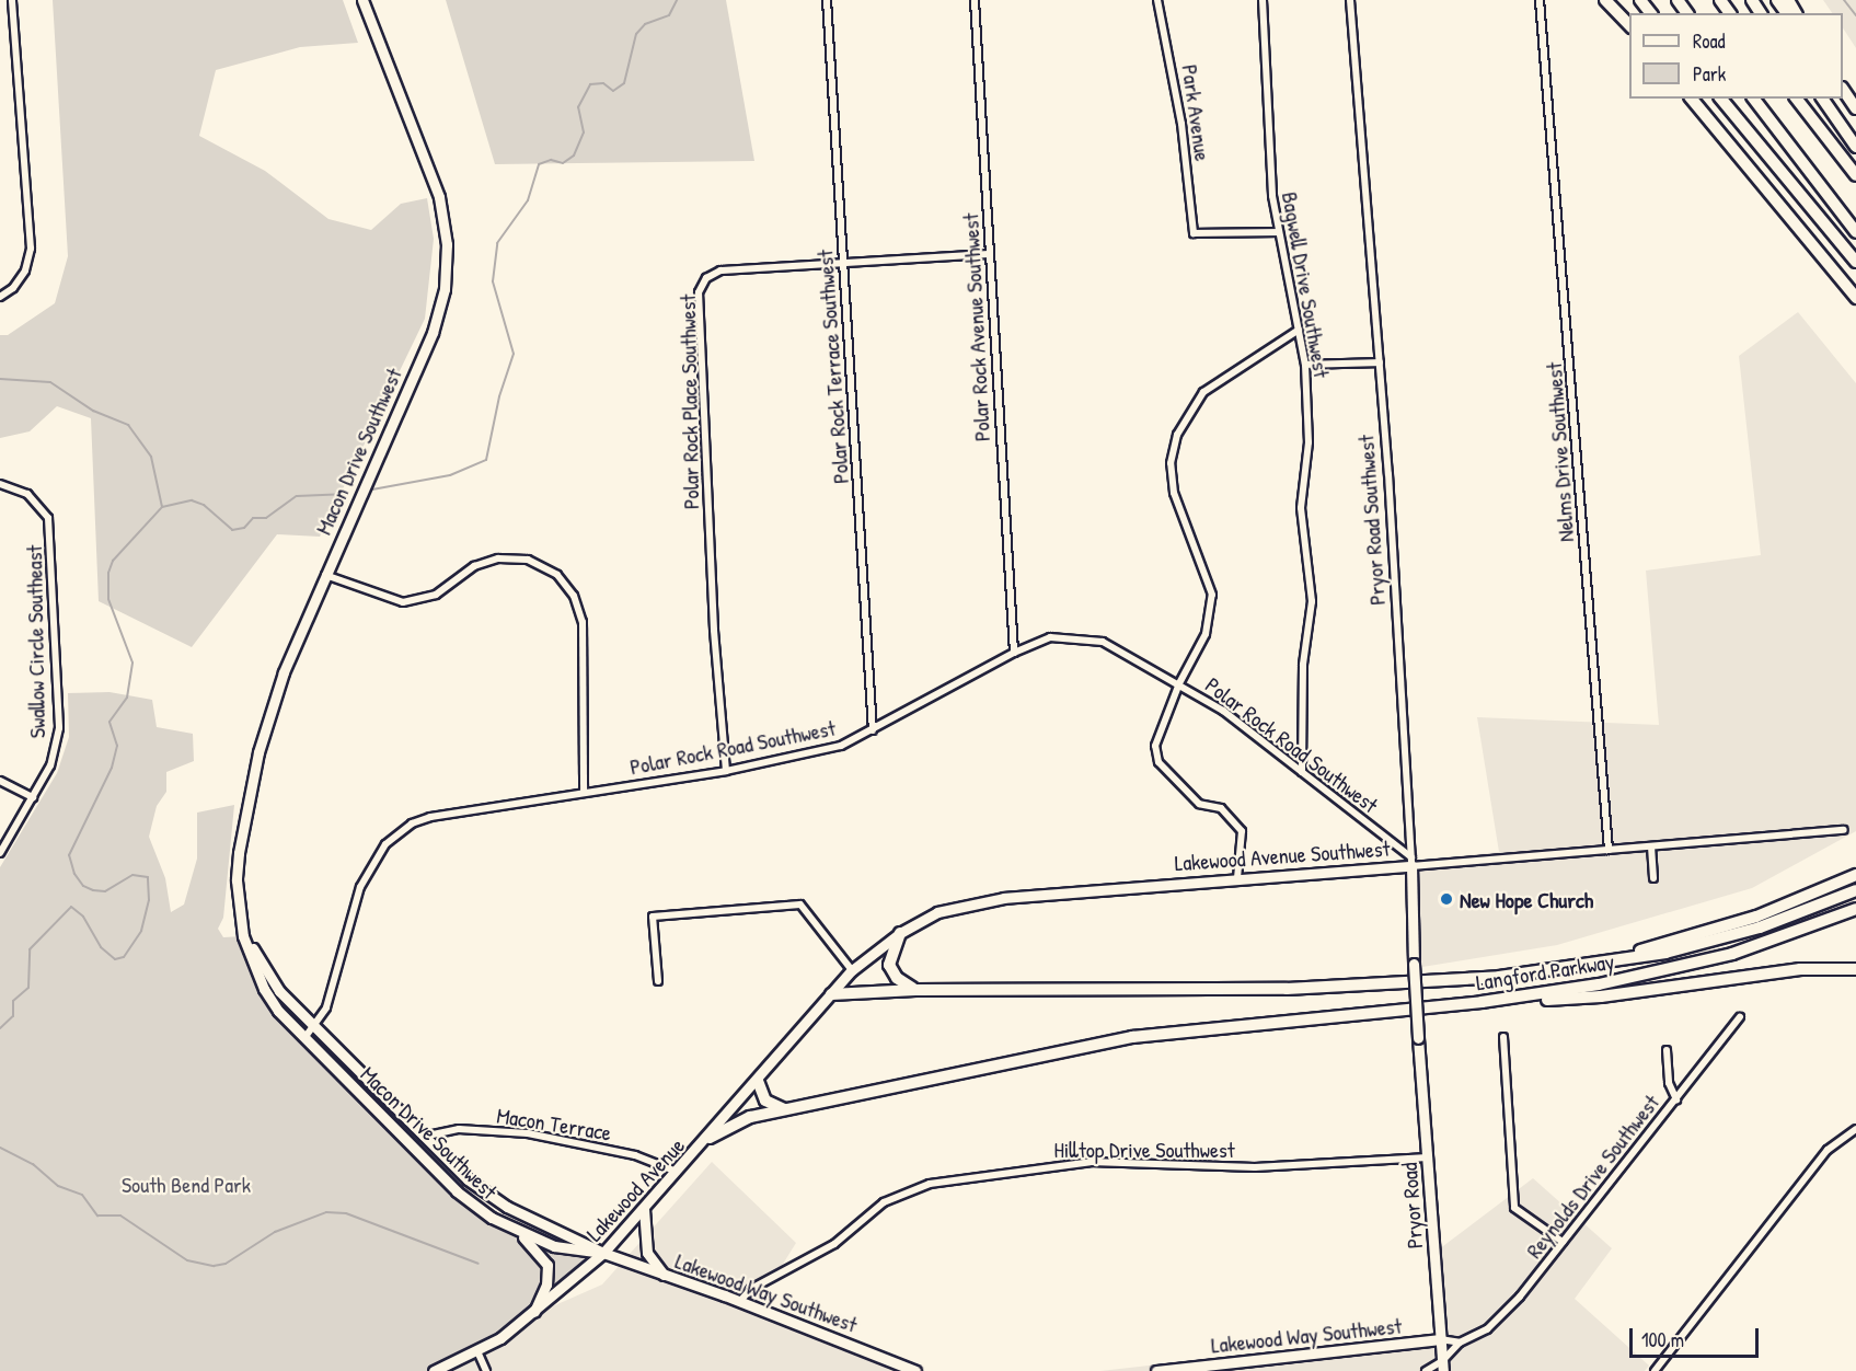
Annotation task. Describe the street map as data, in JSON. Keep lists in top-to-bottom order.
{
  "streets": {
    "highway": ["Langford Parkway"],
    "street": [
      "Park Avenue",
      "Bagwell Drive Southwest",
      "Polar Rock Avenue Southwest",
      "Polar Rock Terrace Southwest",
      "Polar Rock Place Southwest",
      "Macon Drive Southwest",
      "Nelms Drive Southwest",
      "Pryor Road Southwest",
      "Swallow Circle Southeast",
      "Polar Rock Road Southwest",
      "Lakewood Avenue Southwest",
      "Macon Terrace",
      "Hilltop Drive Southwest",
      "Reynolds Drive Southwest",
      "Lakewood Avenue",
      "Pryor Road",
      "Lakewood Way Southwest"
    ]
  },
  "crossings": [
    ["Park Avenue", "Bagwell Drive Southwest"],
    ["Bagwell Drive Southwest", "Polar Rock Road Southwest"],
    ["Polar Rock Avenue Southwest", "Polar Rock Place Southwest"],
    ["Polar Rock Avenue Southwest", "Polar Rock Road Southwest"],
    ["Polar Rock Terrace Southwest", "Polar Rock Place Southwest"],
    ["Polar Rock Terrace Southwest", "Polar Rock Road Southwest"],
    ["Polar Rock Place Southwest", "Polar Rock Road Southwest"],
    ["Macon Drive Southwest", "Polar Rock Road Southwest"],
    ["Macon Drive Southwest", "Macon Terrace"],
    ["Macon Drive Southwest", "Lakewood Avenue"],
    ["Macon Drive Southwest", "Lakewood Way Southwest"],
    ["Nelms Drive Southwest", "Lakewood Avenue Southwest"],
    ["Pryor Road Southwest", "Polar Rock Road Southwest"],
    ["Pryor Road Southwest", "Lakewood Avenue Southwest"],
    ["Pryor Road Southwest", "Pryor Road"],
    ["Polar Rock Road Southwest", "Lakewood Avenue Southwest"],
    ["Lakewood Avenue Southwest", "Langford Parkway"],
    ["Lakewood Avenue Southwest", "Lakewood Avenue"],
    ["Langford Parkway", "Lakewood Avenue"],
    ["Macon Terrace", "Lakewood Avenue"],
    ["Hilltop Drive Southwest", "Pryor Road"],
    ["Hilltop Drive Southwest", "Lakewood Way Southwest"],
    ["Reynolds Drive Southwest", "Pryor Road"],
    ["Reynolds Drive Southwest", "Lakewood Way Southwest"],
    ["Lakewood Avenue", "Lakewood Way Southwest"],
    ["Pryor Road", "Lakewood Way Southwest"]
  ],
  "parks": ["South Bend Park"],
  "places": ["New Hope Church"],
  "legend": ["Road", "Park"],
  "scale_bar": "100 m"
}
